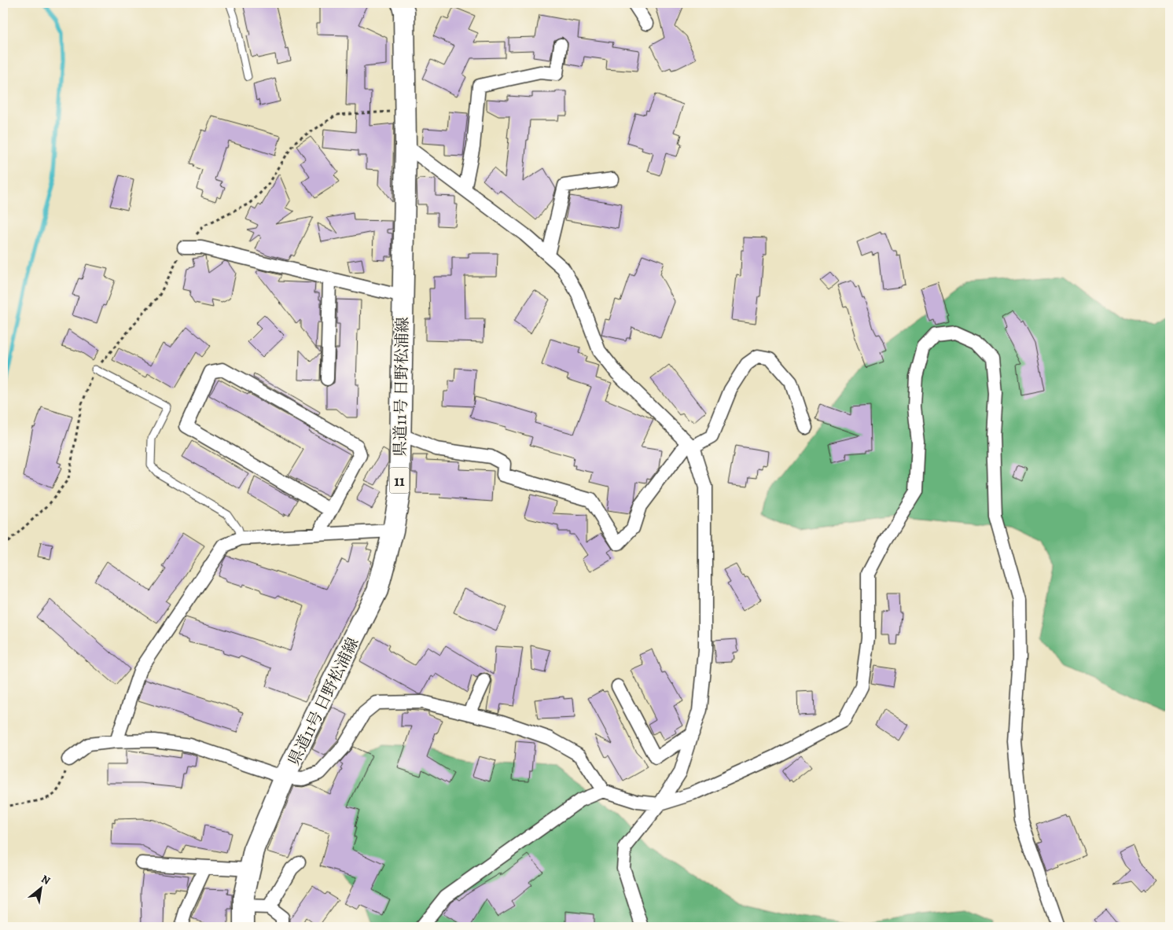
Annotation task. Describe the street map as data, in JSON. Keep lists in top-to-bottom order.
{
  "streets": {
    "main road": ["県道11号 日野松浦線", "11"]
  },
  "north": "top right"
}
